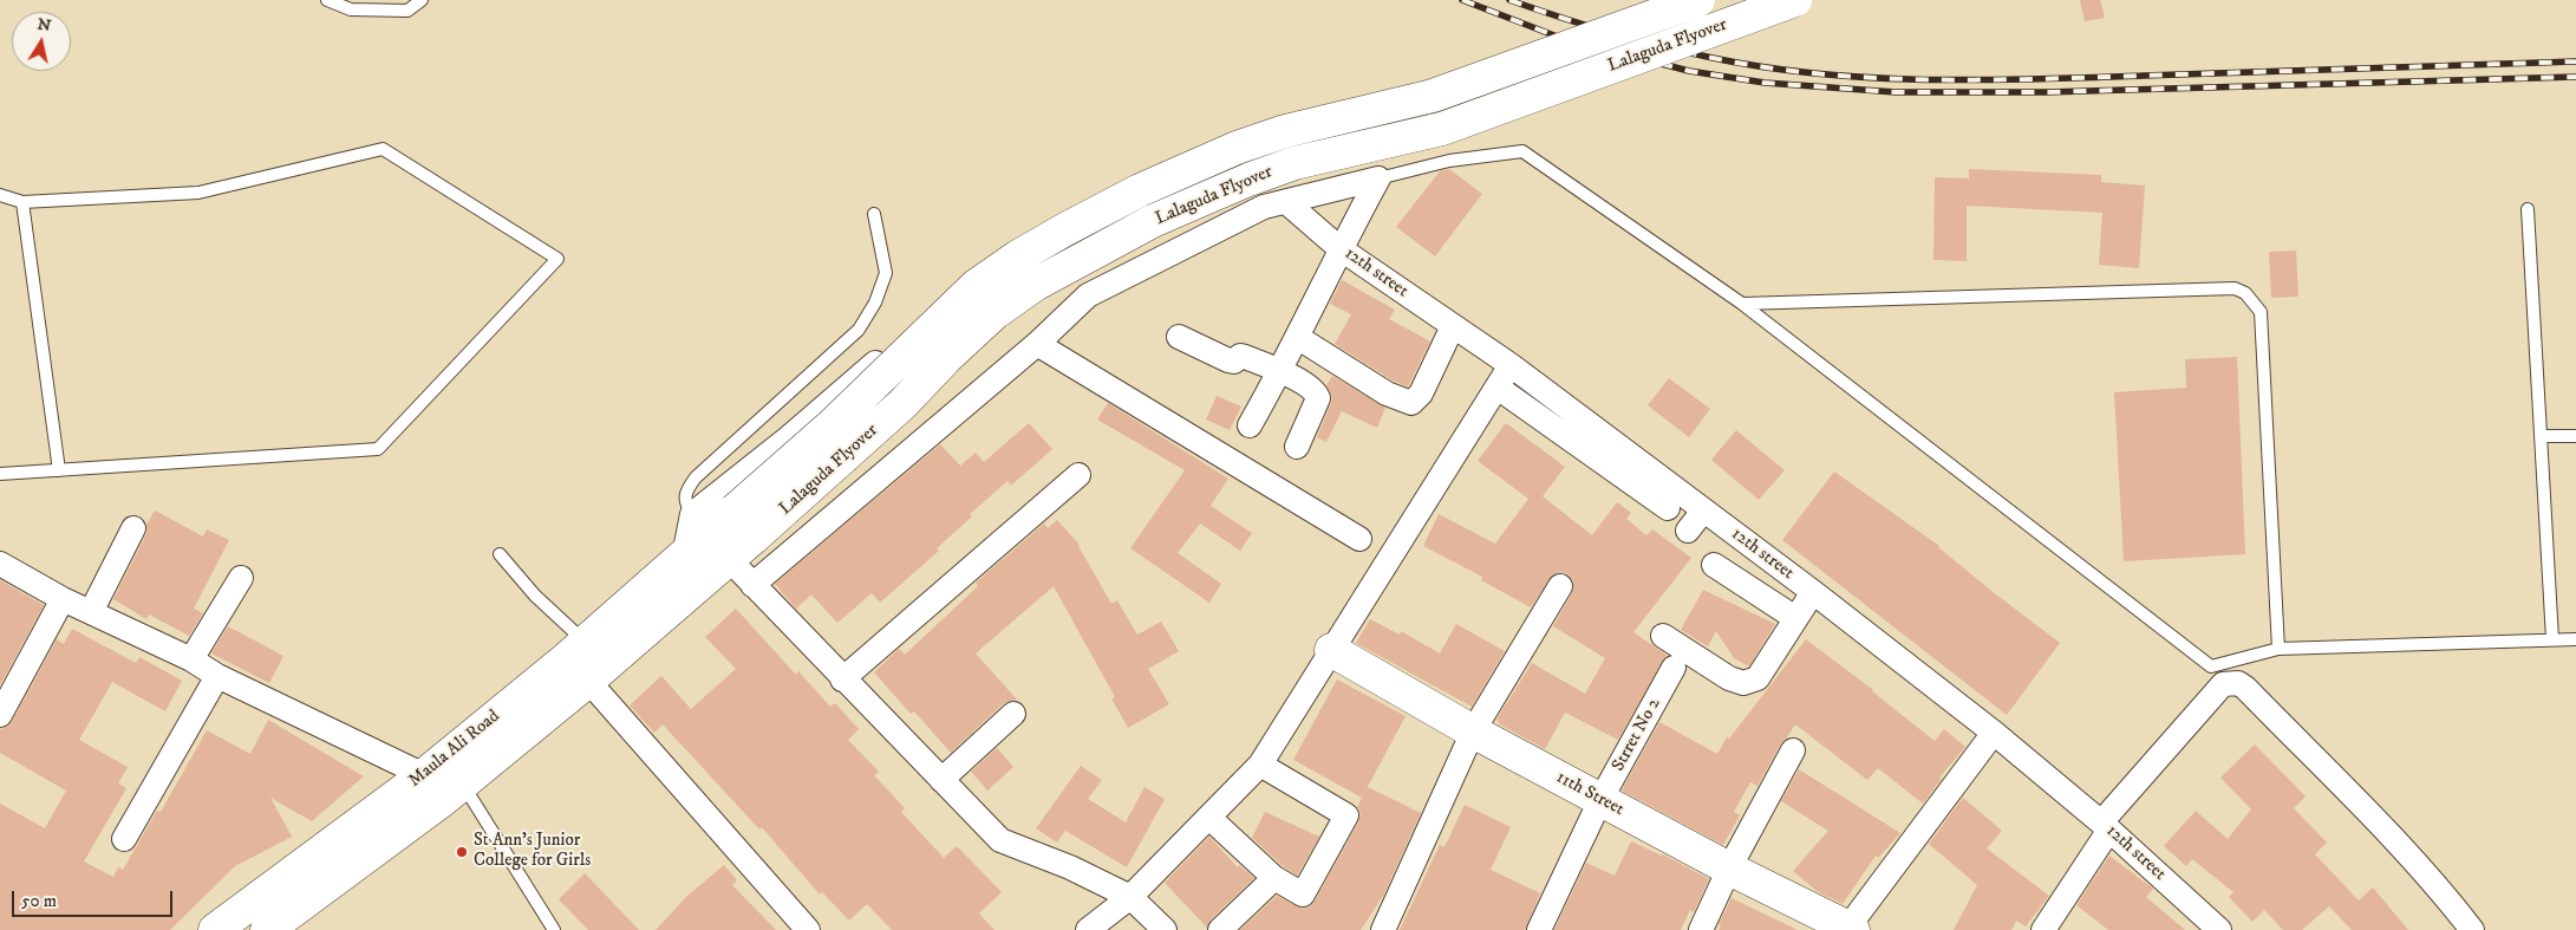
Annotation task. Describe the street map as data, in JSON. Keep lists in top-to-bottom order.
{
  "streets": {
    "main road": ["Lalaguda Flyover", "Maula Ali Road", "11th Street"],
    "street": ["12th street", "Strret No 2"]
  },
  "crossings": [
    ["Lalaguda Flyover", "Maula Ali Road"],
    ["Strret No 2", "11th Street"]
  ],
  "places": ["St Ann's Junior College for Girls"],
  "scale_bar": "50 m",
  "north": "top"
}
